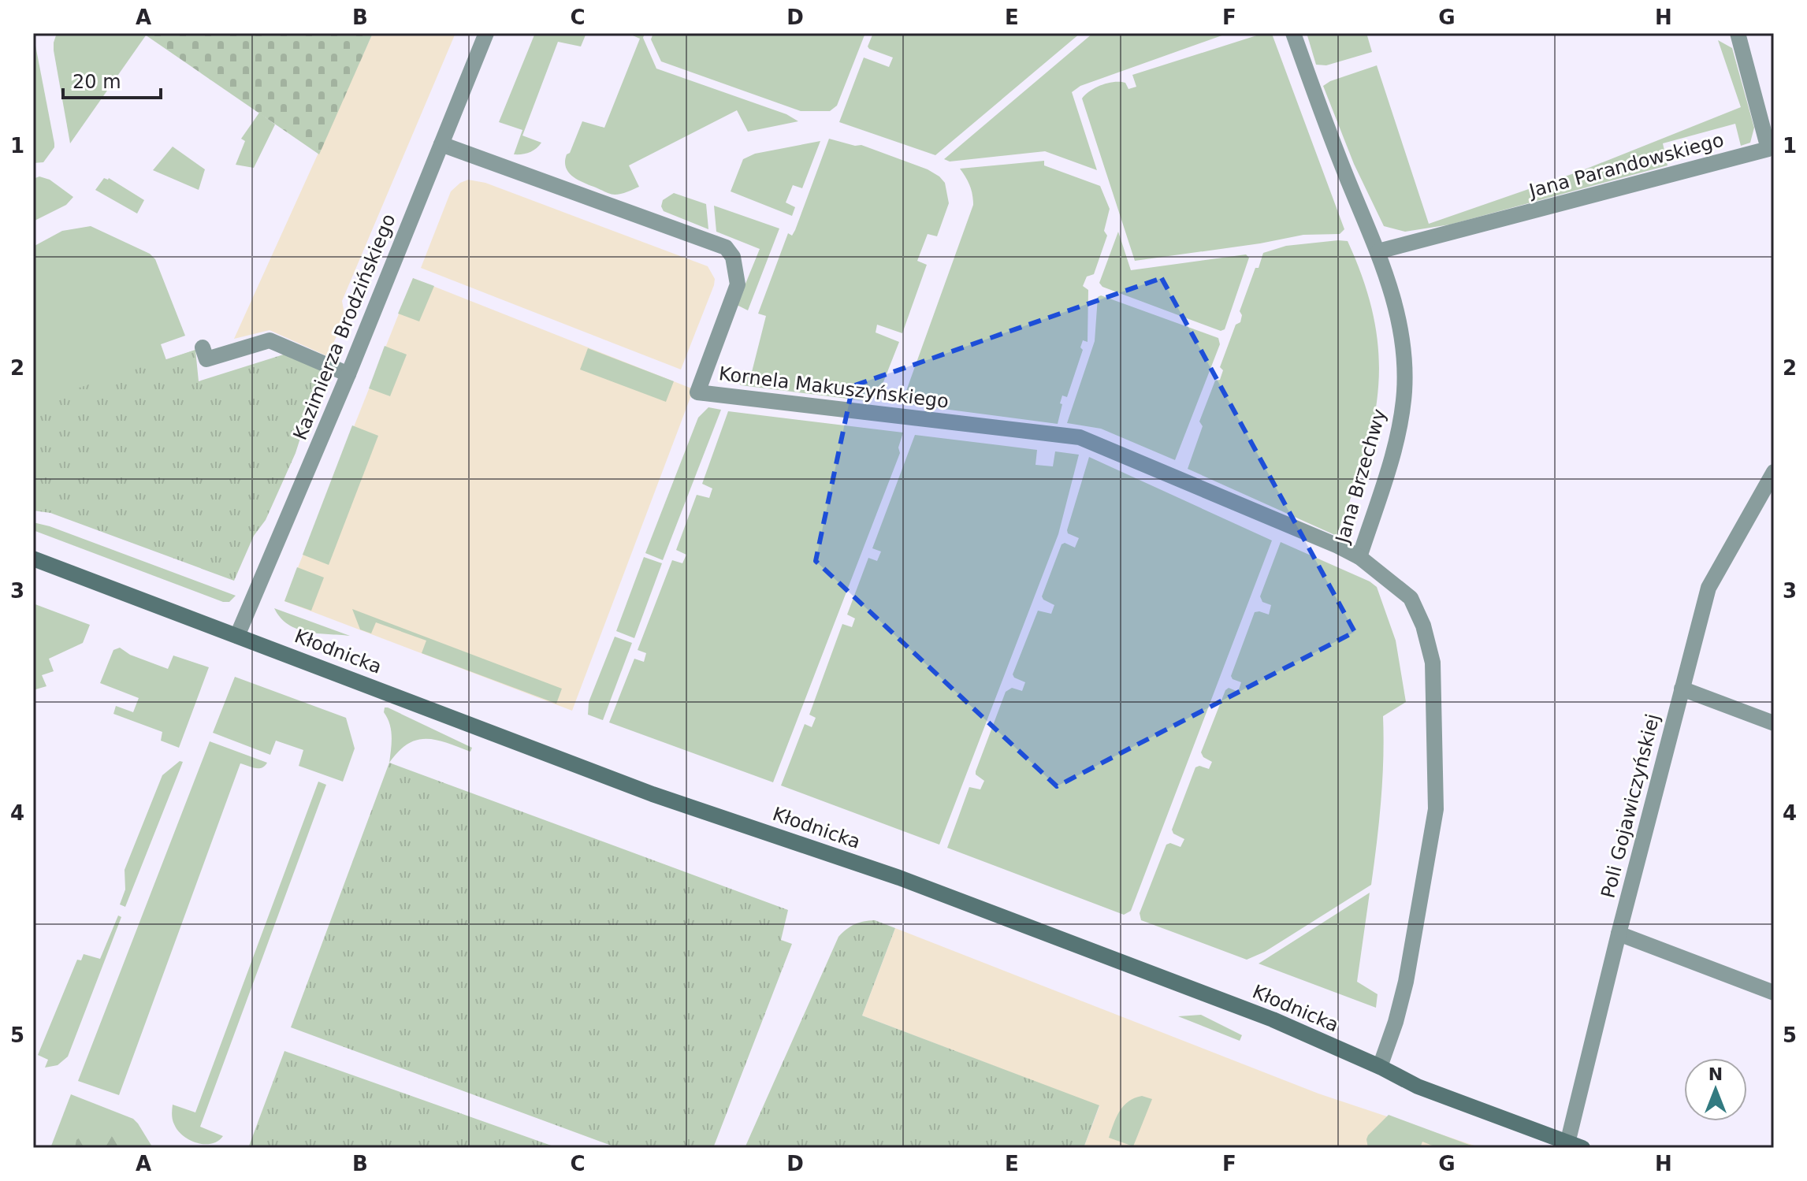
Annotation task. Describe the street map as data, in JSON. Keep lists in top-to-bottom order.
{
  "streets": {
    "street": [
      "Jana Parandowskiego",
      "Kazimierza Brodzińskiego",
      "Kornela Makuszyńskiego",
      "Jana Brzechwy",
      "Kłodnicka",
      "Poli Gojawiczyńskiej"
    ]
  },
  "crossings": [
    ["Jana Parandowskiego", "Jana Brzechwy"],
    ["Kazimierza Brodzińskiego", "Kornela Makuszyńskiego"],
    ["Kazimierza Brodzińskiego", "Kłodnicka"],
    ["Kornela Makuszyńskiego", "Jana Brzechwy"],
    ["Jana Brzechwy", "Kłodnicka"],
    ["Kłodnicka", "Poli Gojawiczyńskiej"]
  ],
  "scale_bar": "20 m",
  "north": "top",
  "grid": {
    "columns": [
      "A",
      "B",
      "C",
      "D",
      "E",
      "F",
      "G",
      "H"
    ],
    "rows": [
      "1",
      "2",
      "3",
      "4",
      "5"
    ]
  }
}
